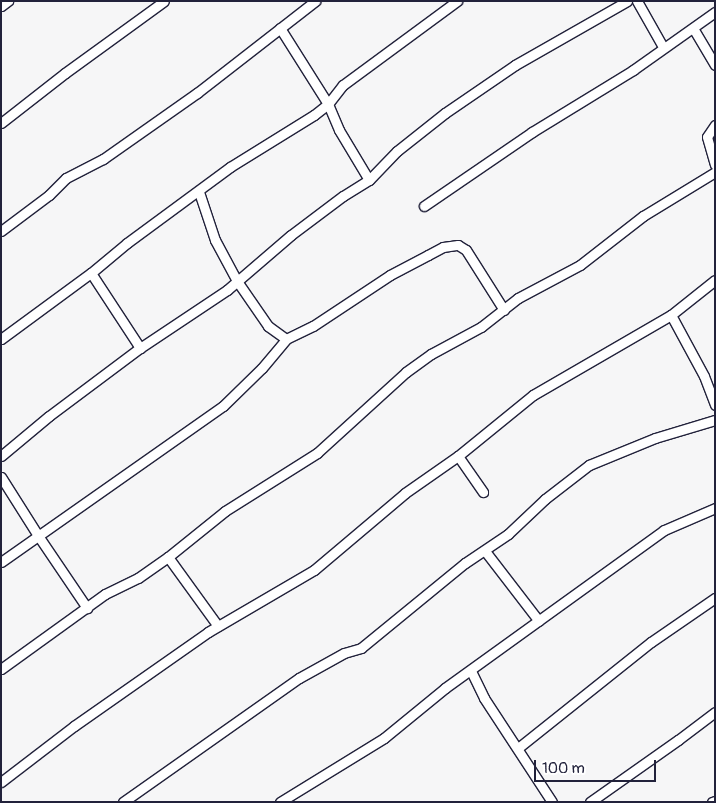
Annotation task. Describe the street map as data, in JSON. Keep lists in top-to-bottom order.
{
  "scale_bar": "100 m"
}
